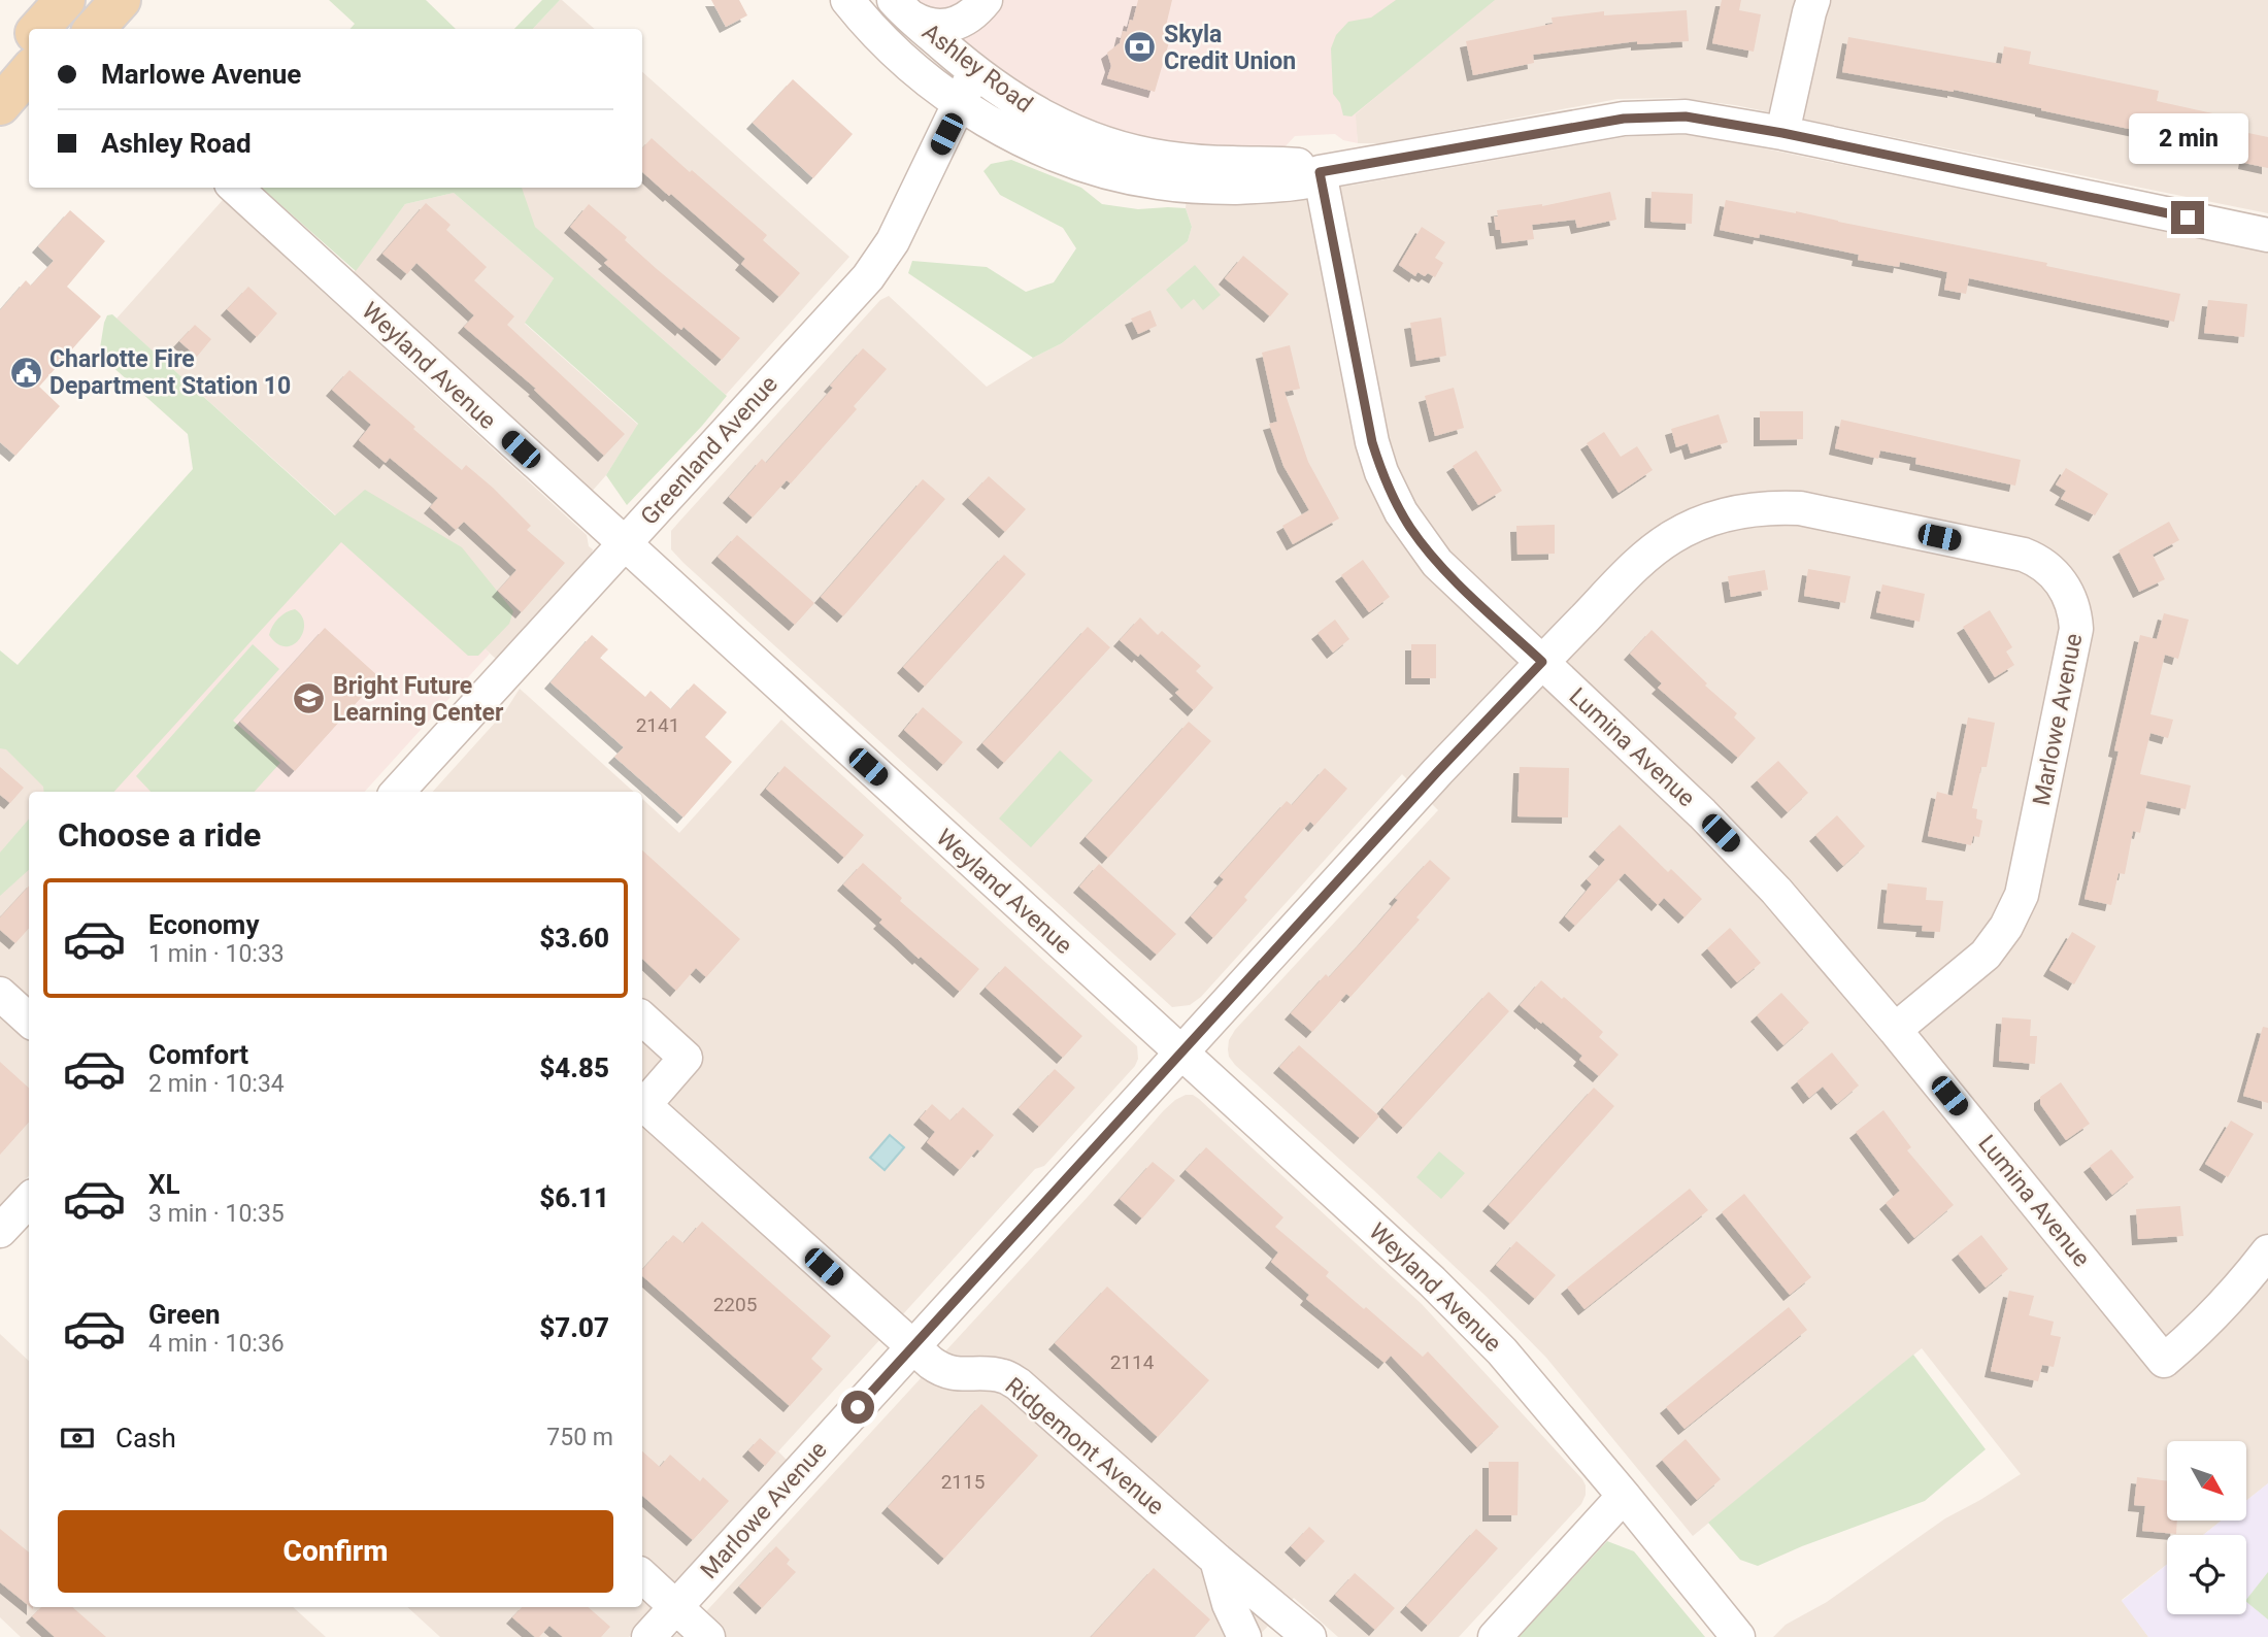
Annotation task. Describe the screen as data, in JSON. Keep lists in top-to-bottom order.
{
  "streets": {
    "street": [
      "Ashley Road",
      "Weyland Avenue",
      "Greenland Avenue",
      "Marlowe Avenue",
      "Lumina Avenue",
      "Ridgemont Avenue"
    ]
  },
  "crossings": [
    ["Ashley Road", "Greenland Avenue"],
    ["Ashley Road", "Lumina Avenue"],
    ["Weyland Avenue", "Greenland Avenue"],
    ["Weyland Avenue", "Marlowe Avenue"],
    ["Marlowe Avenue", "Lumina Avenue"],
    ["Marlowe Avenue", "Ridgemont Avenue"]
  ],
  "places": {
    "bank": ["Skyla Credit Union"],
    "public building": ["Charlotte Fire Department Station 10"],
    "school or university": ["Bright Future Learning Center"]
  },
  "house_numbers": [
    "2141",
    "2205",
    "2114",
    "2115"
  ],
  "north": "bottom right",
  "page": {
    "banner": ["Marlowe Avenue", "Ashley Road"],
    "bubble": "2 min",
    "heading": "Choose a ride",
    "list": [
      {
        "name": "Economy",
        "note": "1 min · 10:33",
        "value": "$3.60"
      },
      {
        "name": "Comfort",
        "note": "2 min · 10:34",
        "value": "$4.85"
      },
      {
        "name": "XL",
        "note": "3 min · 10:35",
        "value": "$6.11"
      },
      {
        "name": "Green",
        "note": "4 min · 10:36",
        "value": "$7.07"
      }
    ],
    "pay": ["Cash", "750 m"],
    "buttons": "Confirm"
  }
}
